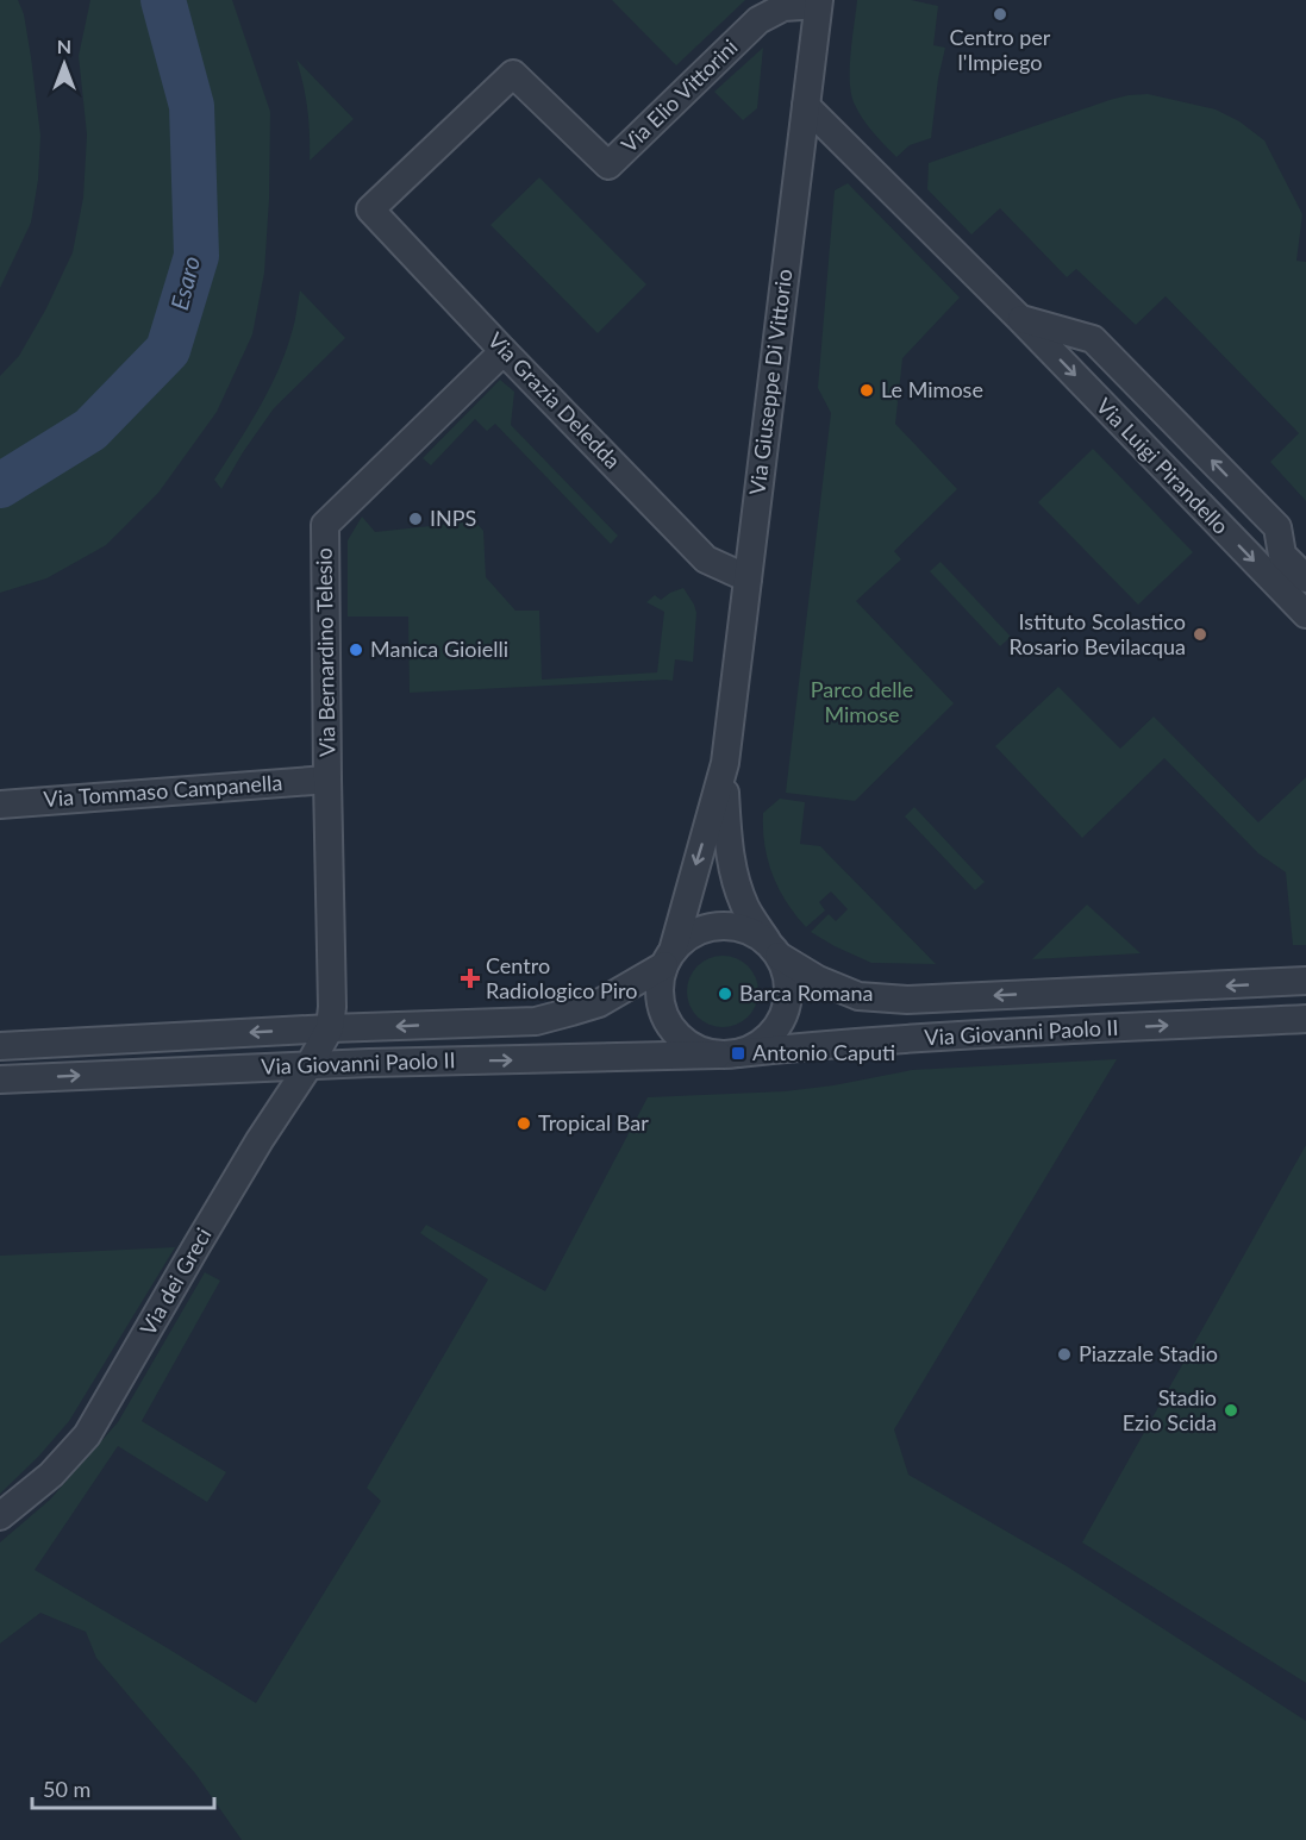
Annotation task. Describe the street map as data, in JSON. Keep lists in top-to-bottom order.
{
  "streets": {
    "street": [
      "Via Elio Vittorini",
      "Via Giuseppe Di Vittorio",
      "Via Grazia Deledda",
      "Via Luigi Pirandello",
      "Via Bernardino Telesio",
      "Via Tommaso Campanella",
      "Via Giovanni Paolo II",
      "Via dei Greci"
    ]
  },
  "crossings": [
    ["Via Elio Vittorini", "Via Giuseppe Di Vittorio"],
    ["Via Elio Vittorini", "Via Grazia Deledda"],
    ["Via Giuseppe Di Vittorio", "Via Grazia Deledda"],
    ["Via Giuseppe Di Vittorio", "Via Luigi Pirandello"],
    ["Via Grazia Deledda", "Via Bernardino Telesio"],
    ["Via Bernardino Telesio", "Via Tommaso Campanella"],
    ["Via Bernardino Telesio", "Via Giovanni Paolo II"],
    ["Via Bernardino Telesio", "Via dei Greci"],
    ["Via Giovanni Paolo II", "Via dei Greci"]
  ],
  "water": ["Esaro"],
  "parks": ["Parco delle Mimose"],
  "places": {
    "other": [
      "Centro per l'Impiego",
      "Le Mimose",
      "INPS",
      "Istituto Scolastico Rosario Bevilacqua",
      "Manica Gioielli",
      "Barca Romana",
      "Tropical Bar",
      "Piazzale Stadio",
      "Stadio Ezio Scida"
    ],
    "health": ["Centro Radiologico Piro"],
    "transit": ["Antonio Caputi"]
  },
  "scale_bar": "50 m",
  "north": "top"
}
